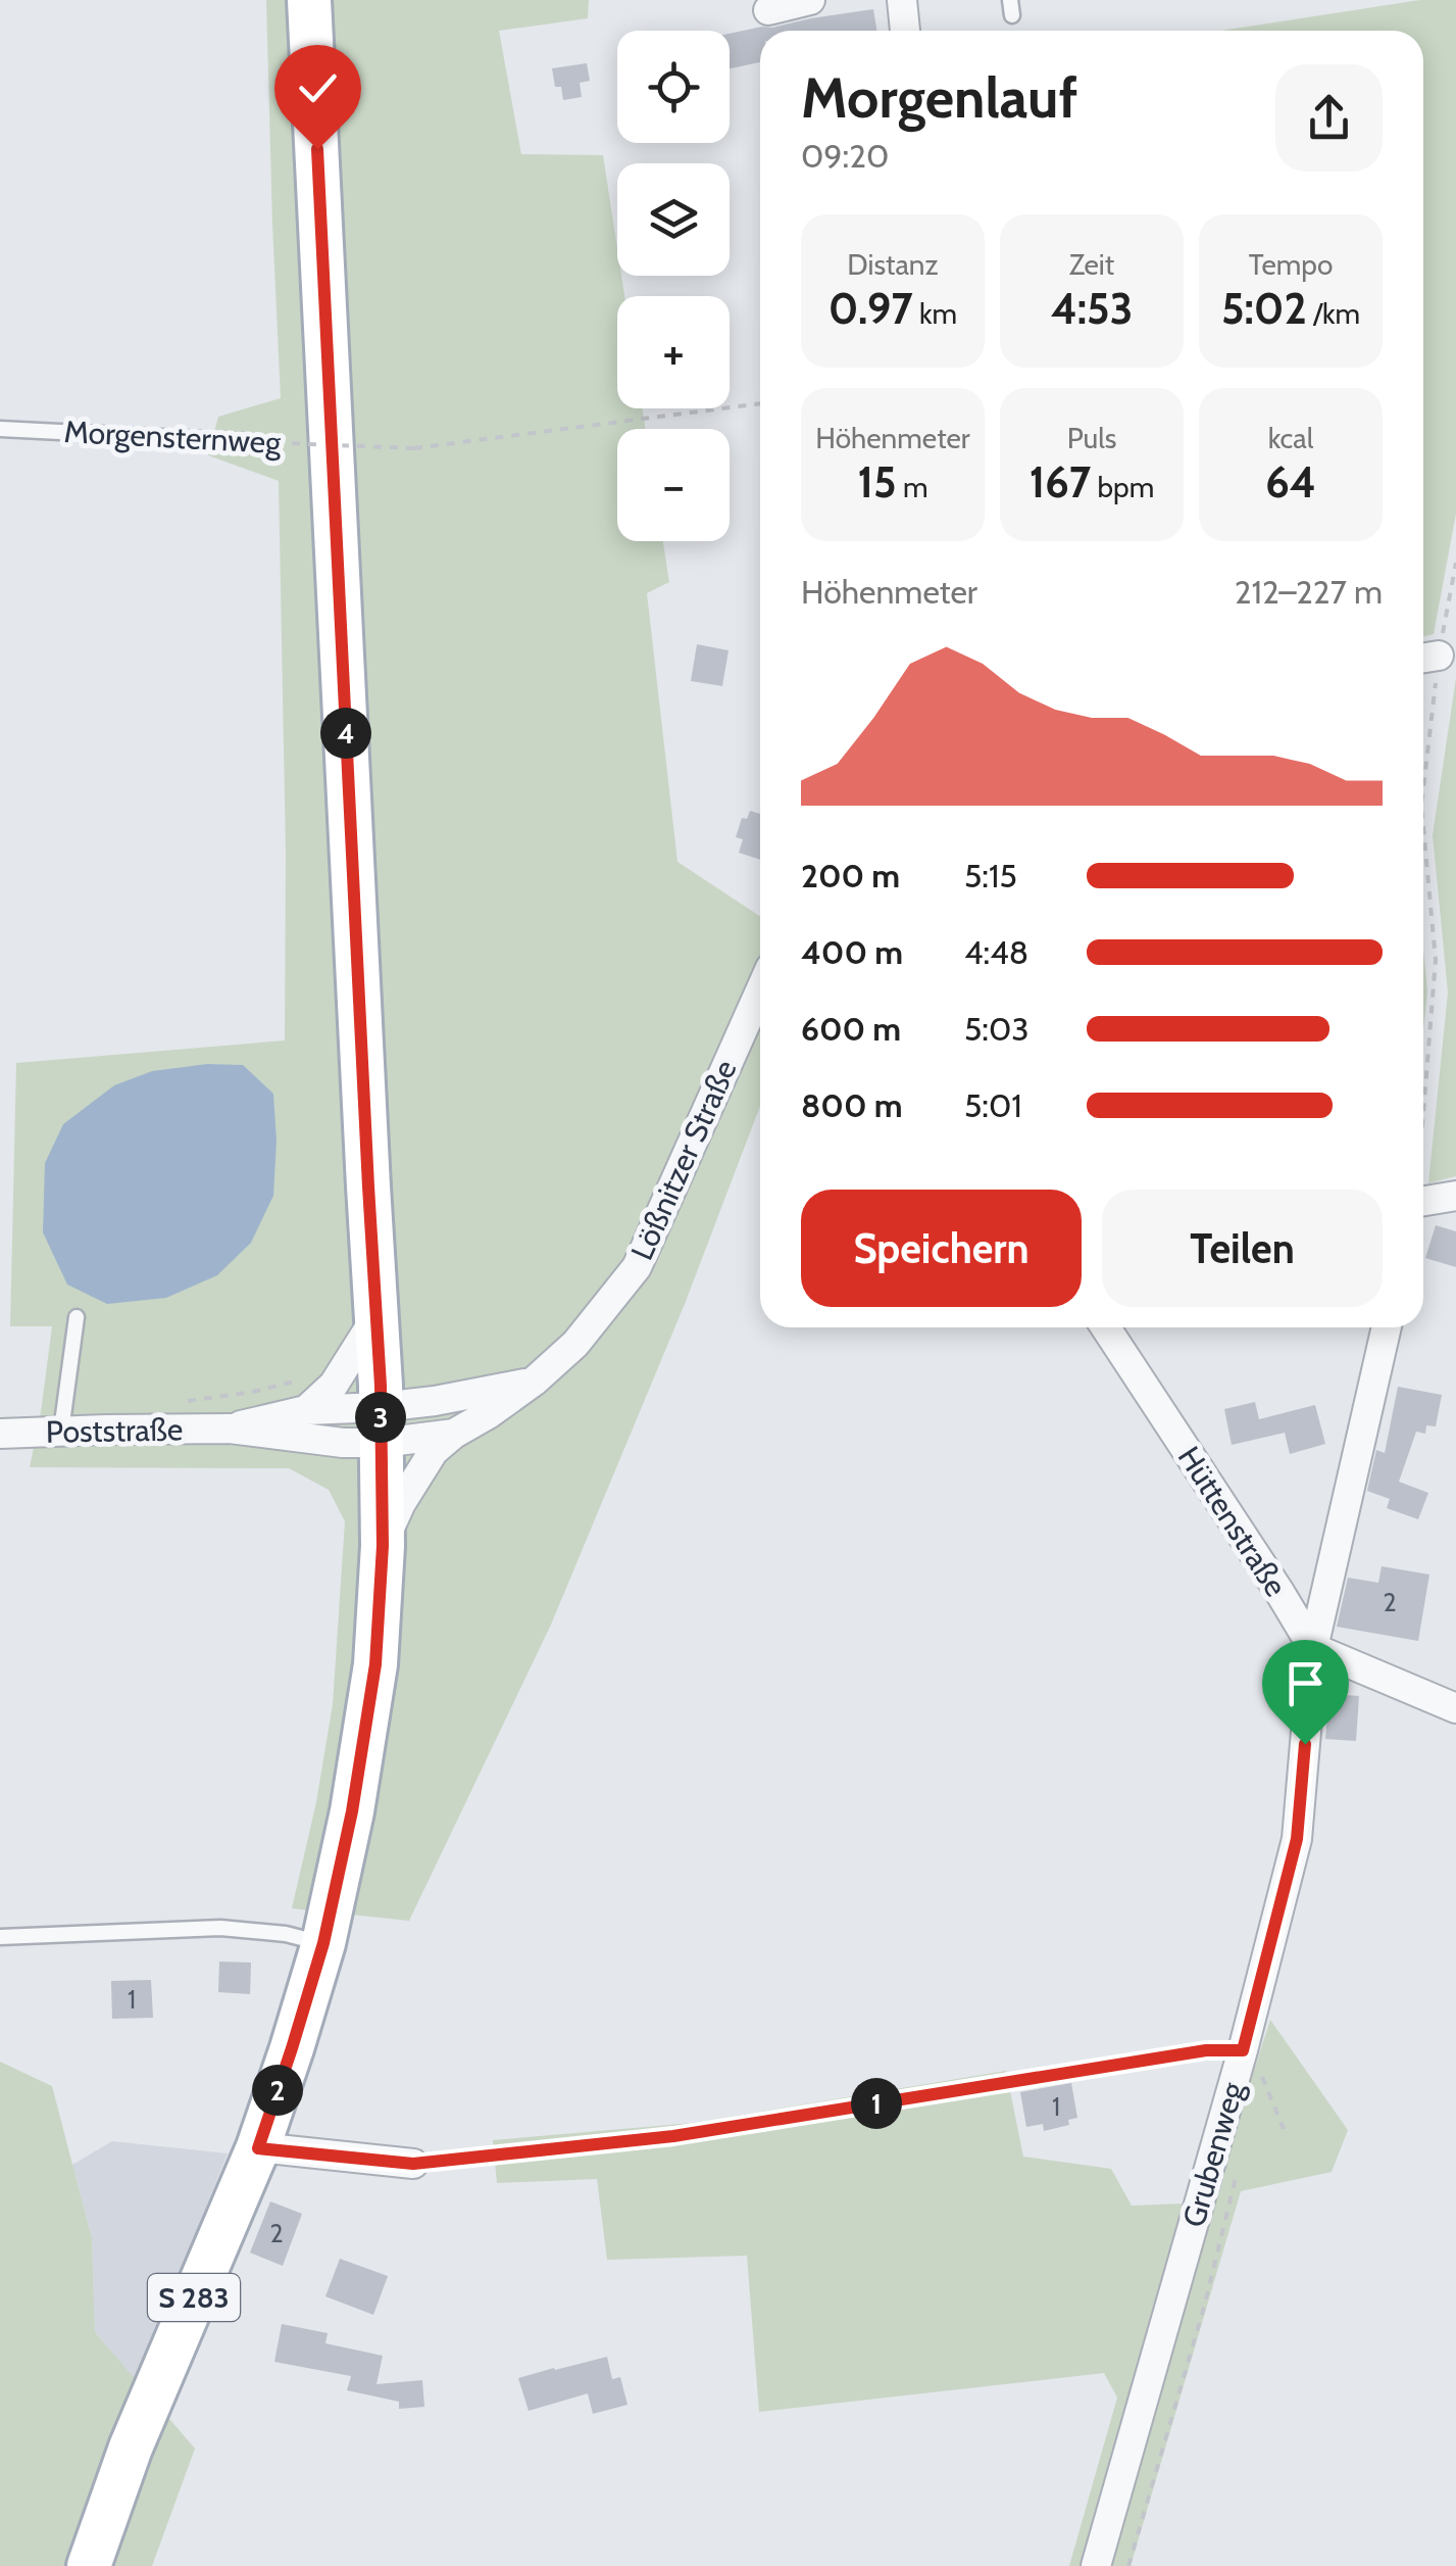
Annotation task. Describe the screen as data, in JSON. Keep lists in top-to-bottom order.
{
  "streets": {
    "main road": ["S 283"],
    "street": [
      "Lößnitzer Straße",
      "Poststraße",
      "Hüttenstraße",
      "Grubenweg"
    ],
    "lane": ["Morgensternweg"]
  },
  "crossings": [
    ["Lößnitzer Straße", "Poststraße"],
    ["Lößnitzer Straße", "S 283"],
    ["Poststraße", "S 283"],
    ["Hüttenstraße", "Grubenweg"]
  ],
  "house_numbers": [
    "2",
    "1",
    "1",
    "2"
  ],
  "page": {
    "map_buttons": ["+", "−"],
    "heading": ["Morgenlauf", "09:20"],
    "stats": [
      ["Distanz", "0.97 km"],
      ["Zeit", "4:53"],
      ["Tempo", "5:02 /km"],
      ["Höhenmeter", "15 m"],
      ["Puls", "167 bpm"],
      ["kcal", "64"]
    ],
    "chart": ["Höhenmeter", "212–227 m"],
    "pins": [
      "4",
      "3",
      "2",
      "1"
    ],
    "list": [
      {
        "name": "200 m",
        "note": "5:15"
      },
      {
        "name": "400 m",
        "note": "4:48"
      },
      {
        "name": "600 m",
        "note": "5:03"
      },
      {
        "name": "800 m",
        "note": "5:01"
      }
    ],
    "buttons": ["Speichern", "Teilen"]
  }
}
